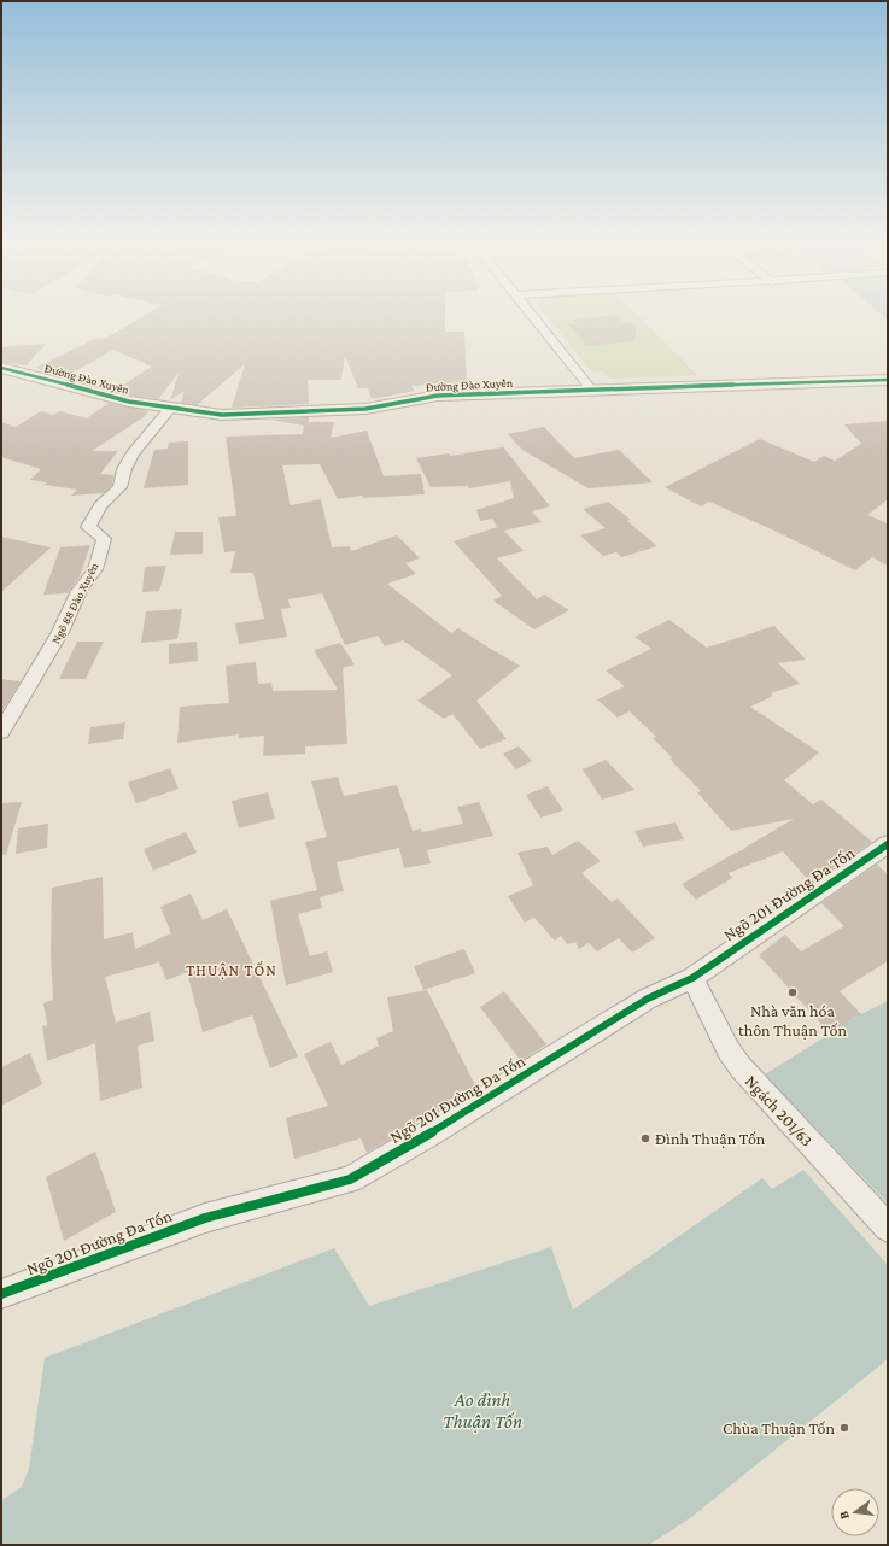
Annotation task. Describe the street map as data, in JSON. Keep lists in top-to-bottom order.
{
  "streets": {
    "street": [
      "Đường Đào Xuyên",
      "Ngõ 88 Đào Xuyên",
      "Ngõ 201 Đường Đa Tốn",
      "Ngách 201/63"
    ]
  },
  "crossings": [
    ["Đường Đào Xuyên", "Ngõ 88 Đào Xuyên"],
    ["Ngõ 201 Đường Đa Tốn", "Ngách 201/63"]
  ],
  "districts": ["THUẬN TỐN"],
  "water": ["Ao đình Thuận Tốn"],
  "places": ["Nhà văn hóa thôn Thuận Tốn", "Đình Thuận Tốn", "Chùa Thuận Tốn"],
  "north": "left"
}
